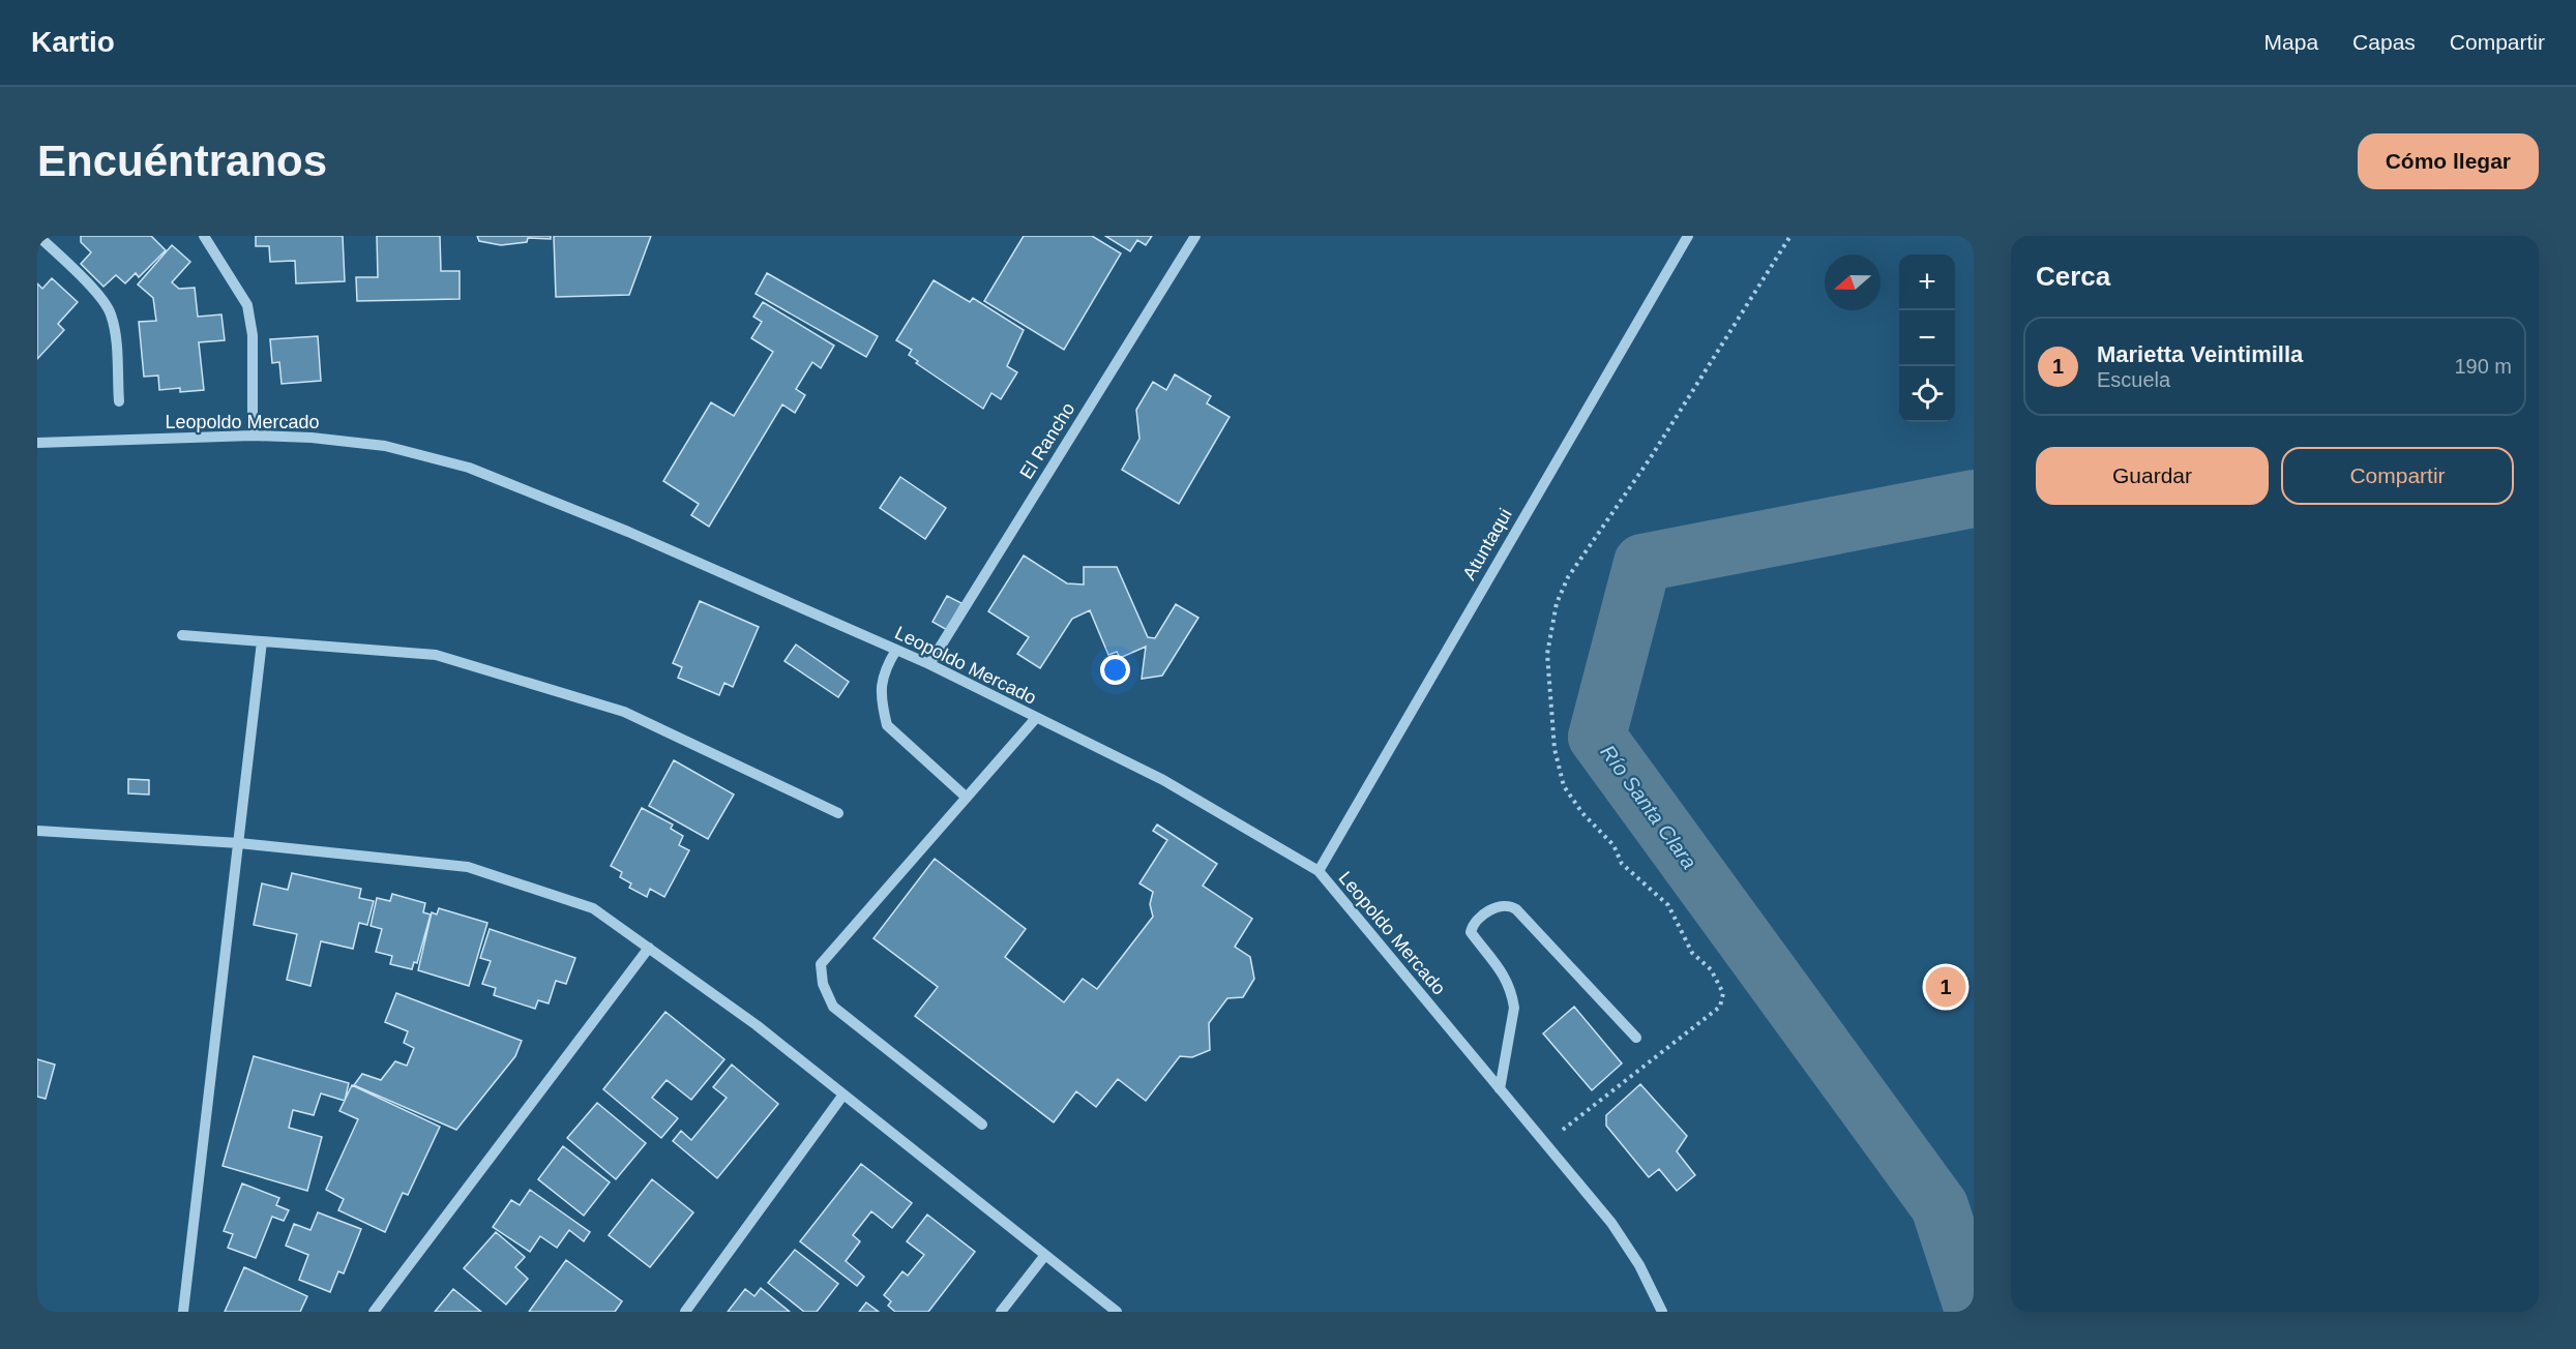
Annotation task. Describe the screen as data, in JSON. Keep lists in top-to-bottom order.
{
  "streets": {
    "street": ["Leopoldo Mercado", "El Rancho", "Atuntaqui"]
  },
  "crossings": [
    ["Leopoldo Mercado", "El Rancho"],
    ["Leopoldo Mercado", "Atuntaqui"]
  ],
  "water": ["Río Santa Clara"],
  "north": "left",
  "page": {
    "header": "Kartio",
    "nav": ["Mapa", "Capas", "Compartir"],
    "buttons": [
      "Cómo llegar",
      ["Guardar", "Compartir"]
    ],
    "title": "Encuéntranos",
    "heading": "Cerca",
    "map_buttons": ["+", "−"],
    "list": [
      {
        "mark": "1",
        "name": "Marietta Veintimilla",
        "note": "Escuela",
        "value": "190 m"
      }
    ],
    "pins": "1"
  }
}
